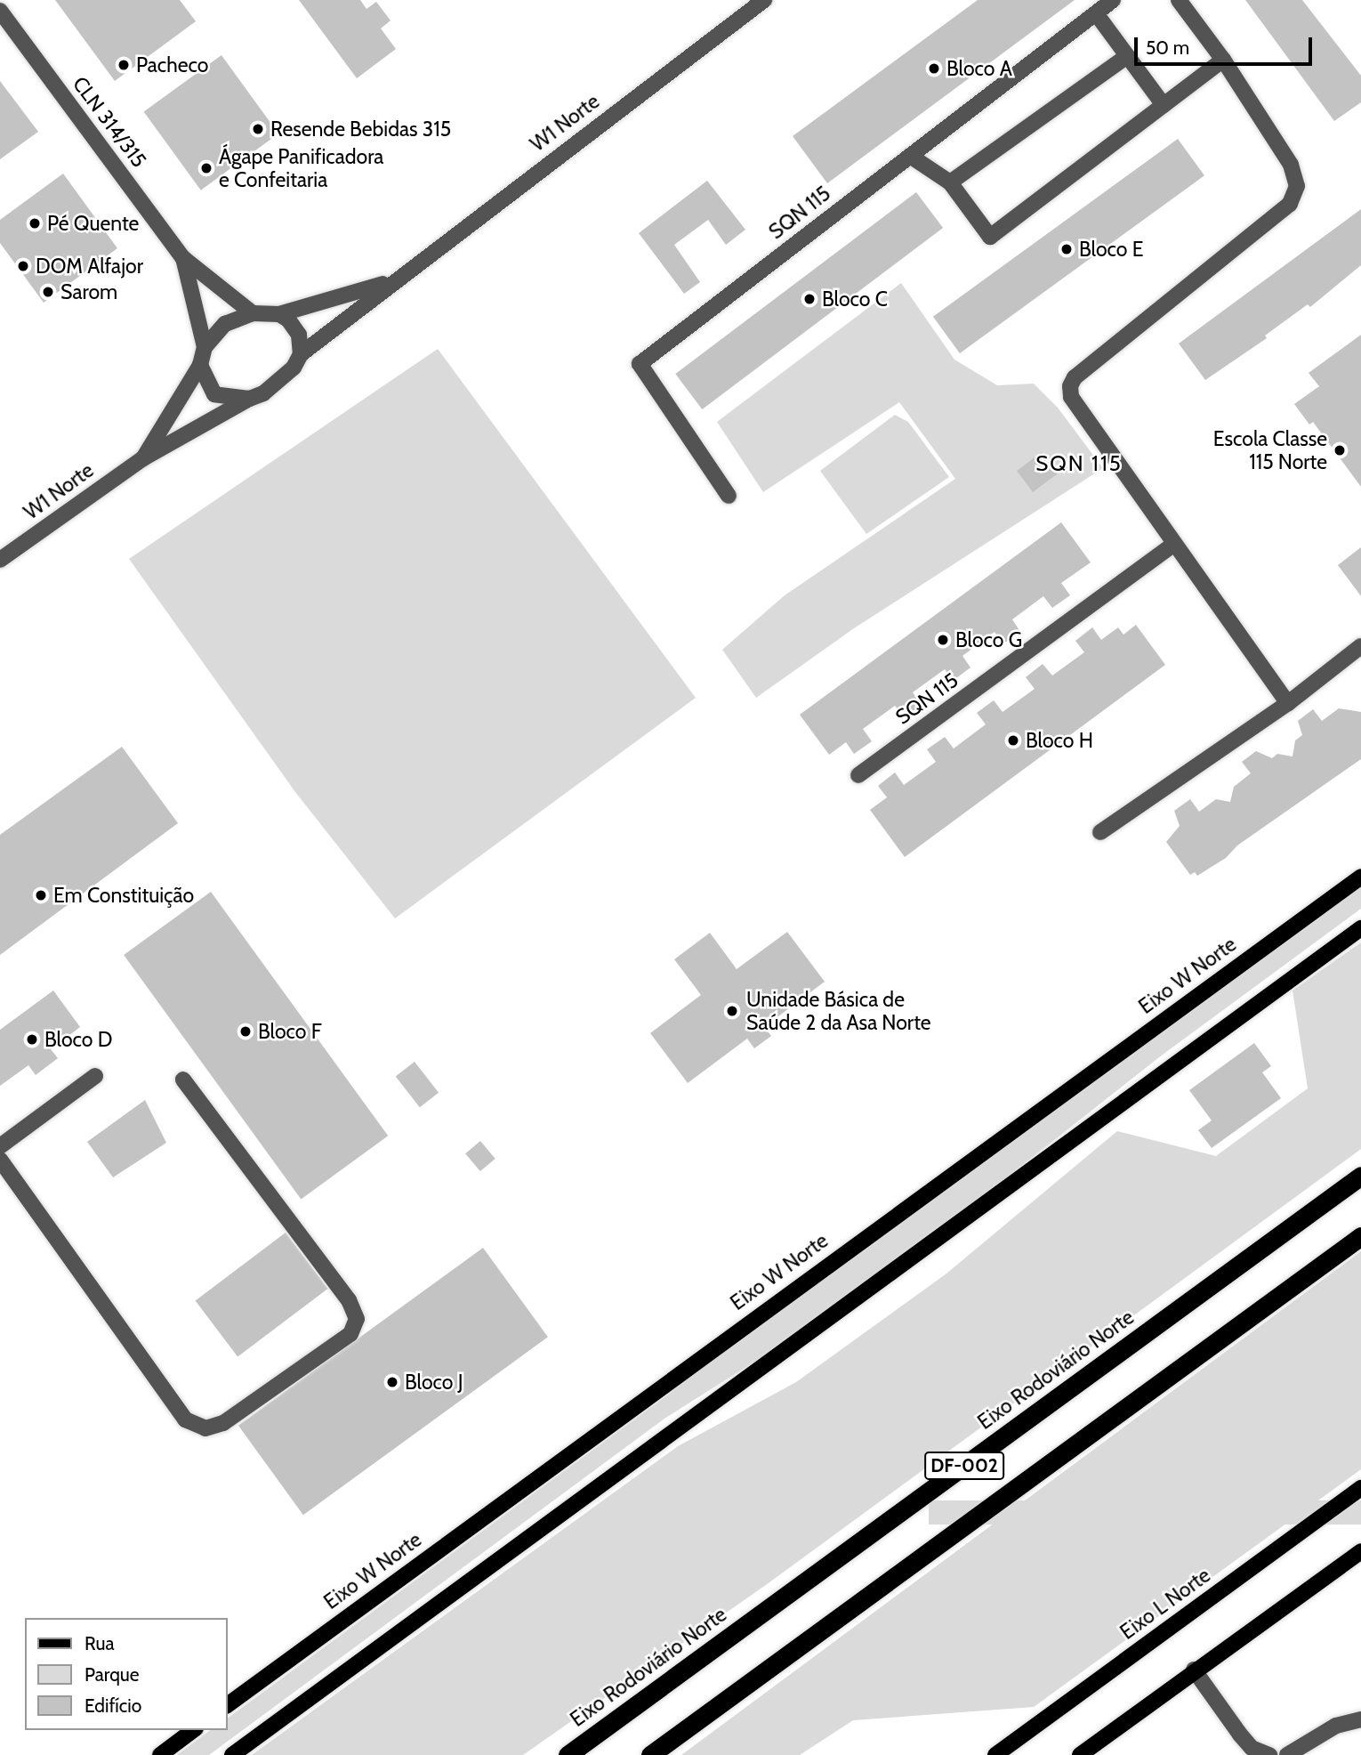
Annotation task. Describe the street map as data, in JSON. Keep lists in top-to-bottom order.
{
  "streets": {
    "highway": ["Eixo Rodoviário Norte", "DF-002"],
    "main road": ["Eixo W Norte", "Eixo L Norte"],
    "street": ["CLN 314/315", "W1 Norte", "SQN 115"]
  },
  "crossings": [
    ["CLN 314/315", "W1 Norte"]
  ],
  "districts": ["SQN 115"],
  "places": [
    "Pacheco",
    "Bloco A",
    "Resende Bebidas 315",
    "Ágape Panificadora e Confeitaria",
    "Pé Quente",
    "Bloco E",
    "DOM Alfajor",
    "Sarom",
    "Bloco C",
    "Escola Classe 115 Norte",
    "Bloco G",
    "Bloco H",
    "Em Constituição",
    "Unidade Básica de Saúde 2 da Asa Norte",
    "Bloco F",
    "Bloco D",
    "Bloco J"
  ],
  "legend": ["Rua", "Parque", "Edifício"],
  "scale_bar": "50 m"
}
